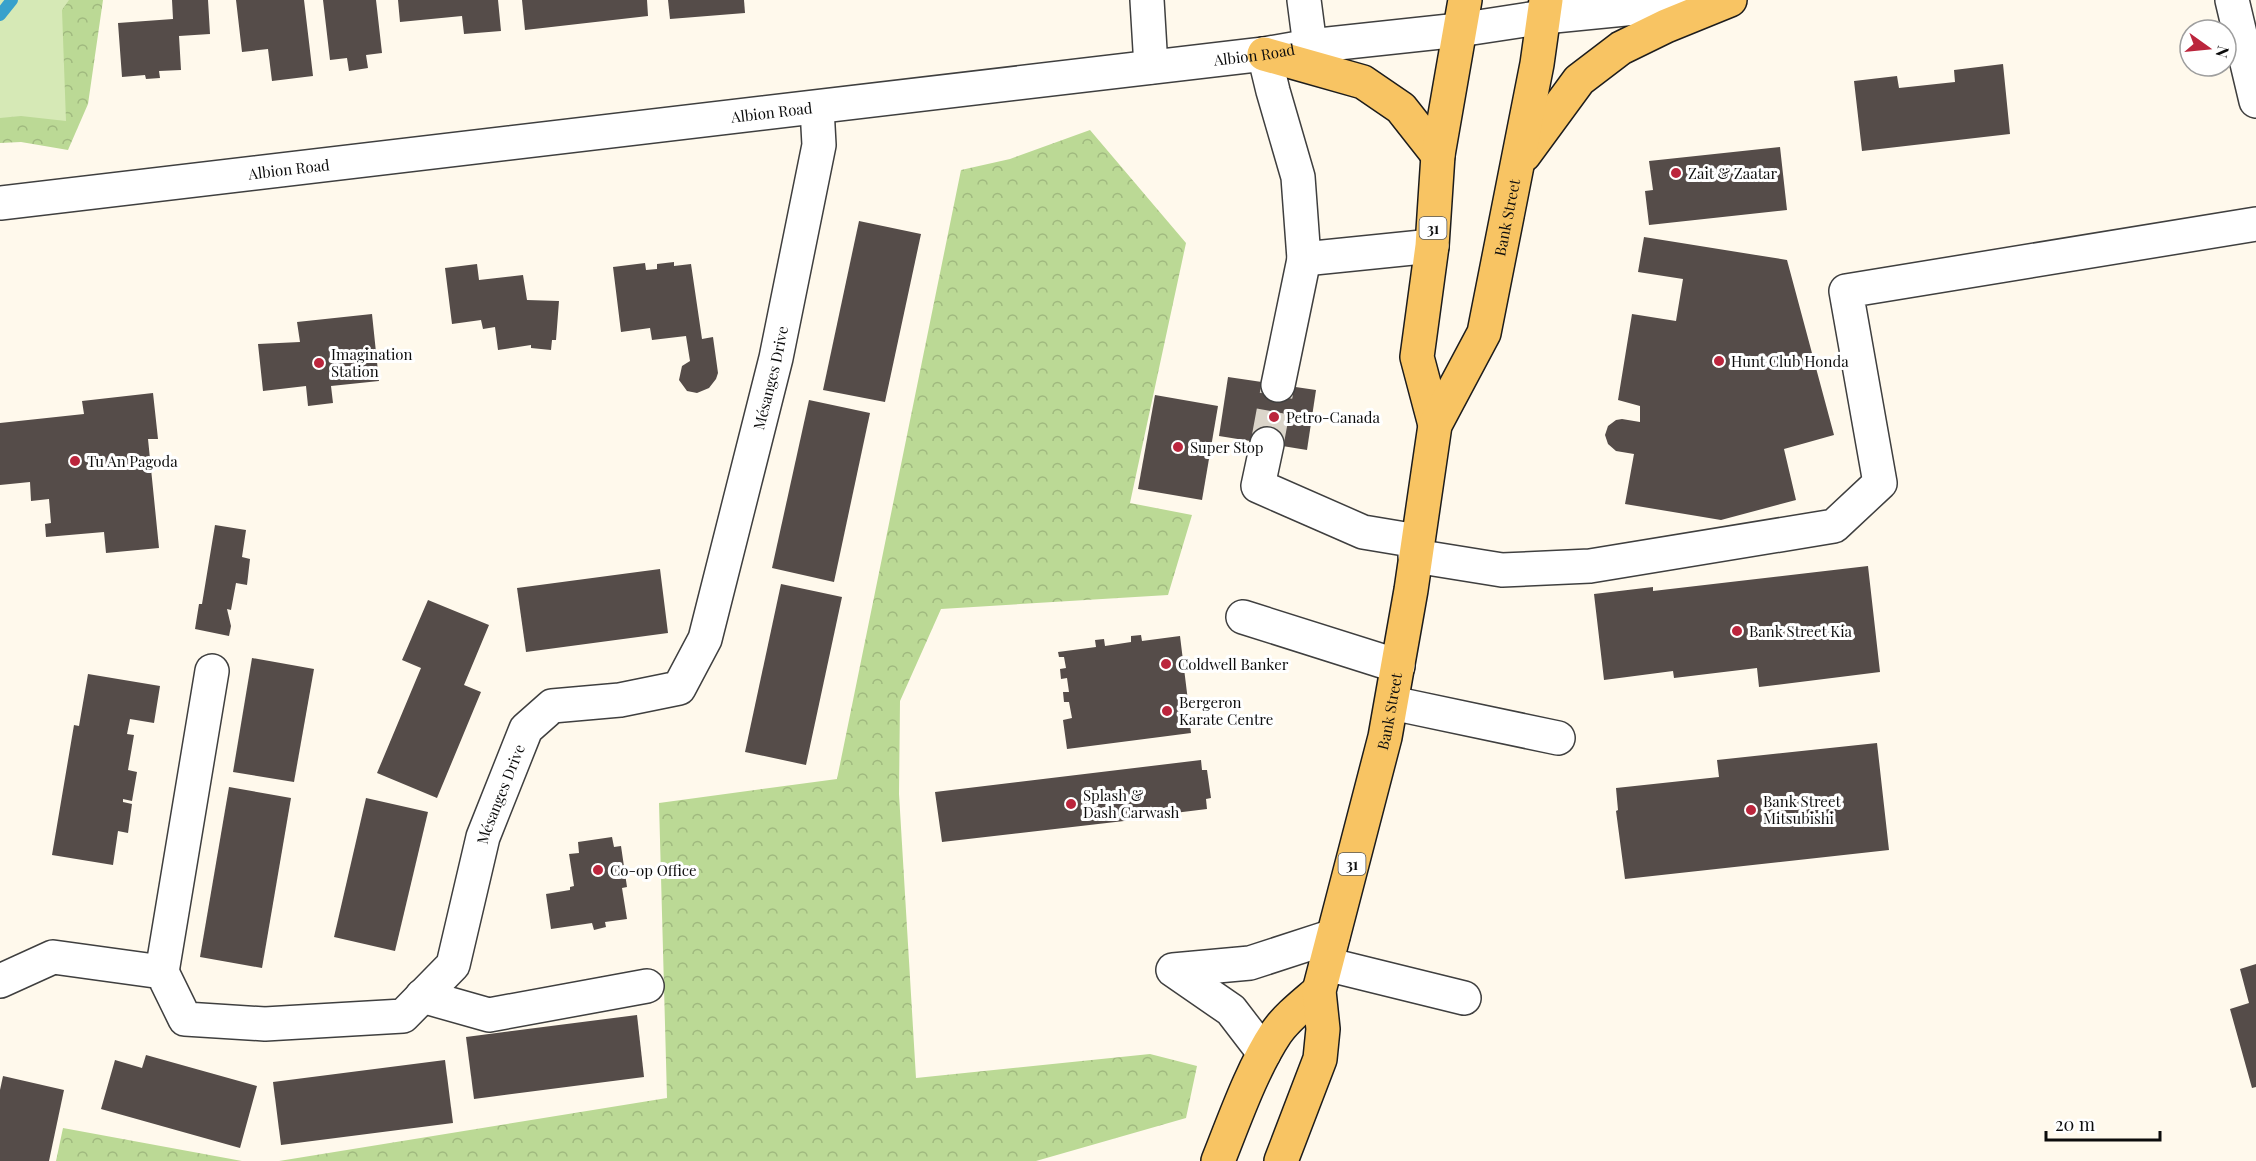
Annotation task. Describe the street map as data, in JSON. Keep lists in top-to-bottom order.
{
  "streets": {
    "main road": ["Bank Street", "31"],
    "street": ["Albion Road", "Mésanges Drive"]
  },
  "crossings": [
    ["Albion Road", "Bank Street"],
    ["Albion Road", "Mésanges Drive"]
  ],
  "places": [
    "Zait & Zaatar",
    "Hunt Club Honda",
    "Imagination Station",
    "Petro-Canada",
    "Super Stop",
    "Tu An Pagoda",
    "Bank Street Kia",
    "Coldwell Banker",
    "Bergeron Karate Centre",
    "Splash & Dash Carwash",
    "Bank Street Mitsubishi",
    "Co-op Office"
  ],
  "scale_bar": "20 m",
  "north": "right"
}
